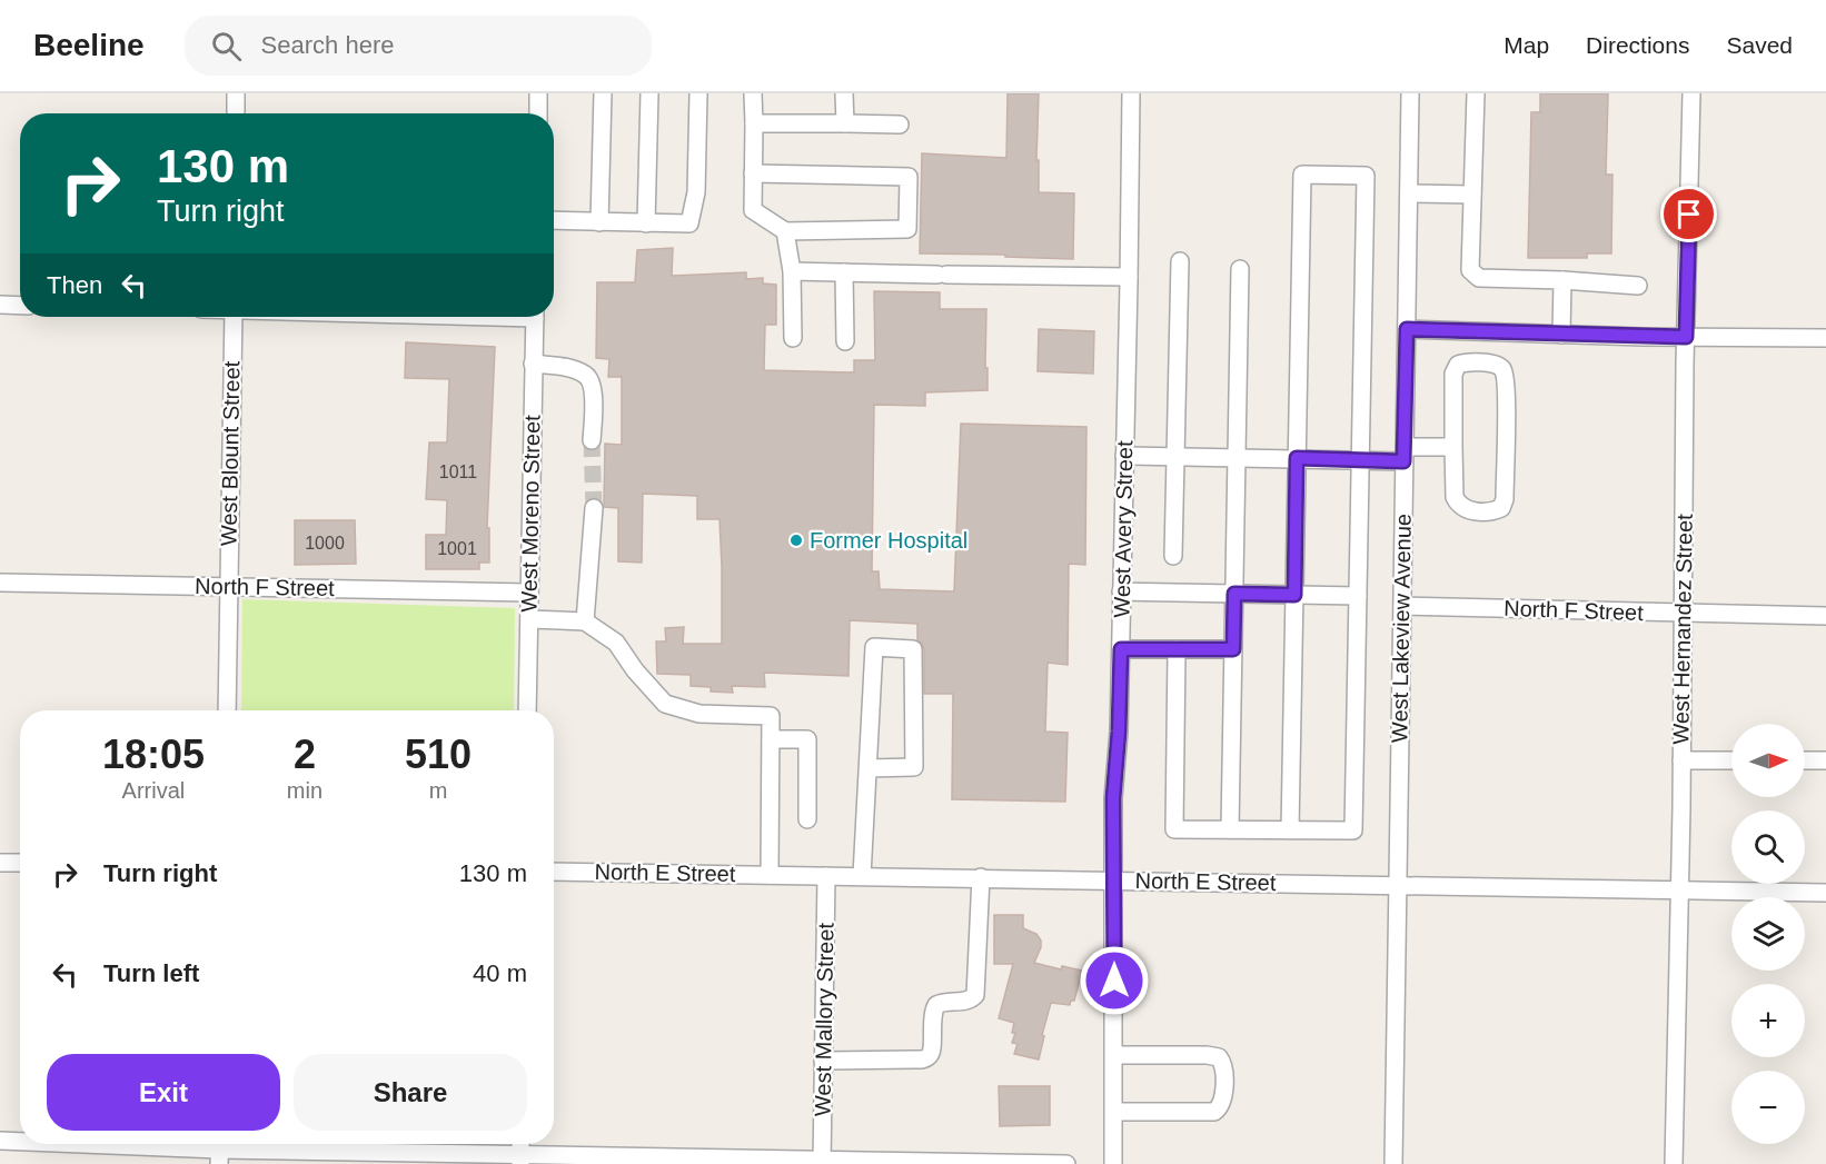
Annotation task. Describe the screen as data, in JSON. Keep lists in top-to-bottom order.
{
  "streets": {
    "street": [
      "West Blount Street",
      "West Moreno Street",
      "West Avery Street",
      "North F Street",
      "West Lakeview Avenue",
      "West Hernandez Street",
      "North E Street",
      "West Mallory Street"
    ]
  },
  "crossings": [
    ["West Blount Street", "North F Street"],
    ["West Moreno Street", "North F Street"],
    ["West Avery Street", "North E Street"],
    ["North F Street", "West Lakeview Avenue"],
    ["North F Street", "West Hernandez Street"],
    ["West Lakeview Avenue", "North E Street"],
    ["West Hernandez Street", "North E Street"],
    ["North E Street", "West Mallory Street"]
  ],
  "places": ["Former Hospital"],
  "house_numbers": ["1011", "1000", "1001"],
  "north": "right",
  "page": {
    "header": "Beeline",
    "search": "Search here",
    "nav": ["Map", "Directions", "Saved"],
    "turn": ["130 m", "Turn right"],
    "then": "Then",
    "eta": [
      "18:05",
      "Arrival",
      "2",
      "min",
      "510",
      "m"
    ],
    "map_buttons": ["+", "−"],
    "list": [
      {
        "name": "Turn right",
        "value": "130 m"
      },
      {
        "name": "Turn left",
        "value": "40 m"
      }
    ],
    "buttons": ["Exit", "Share"]
  }
}
